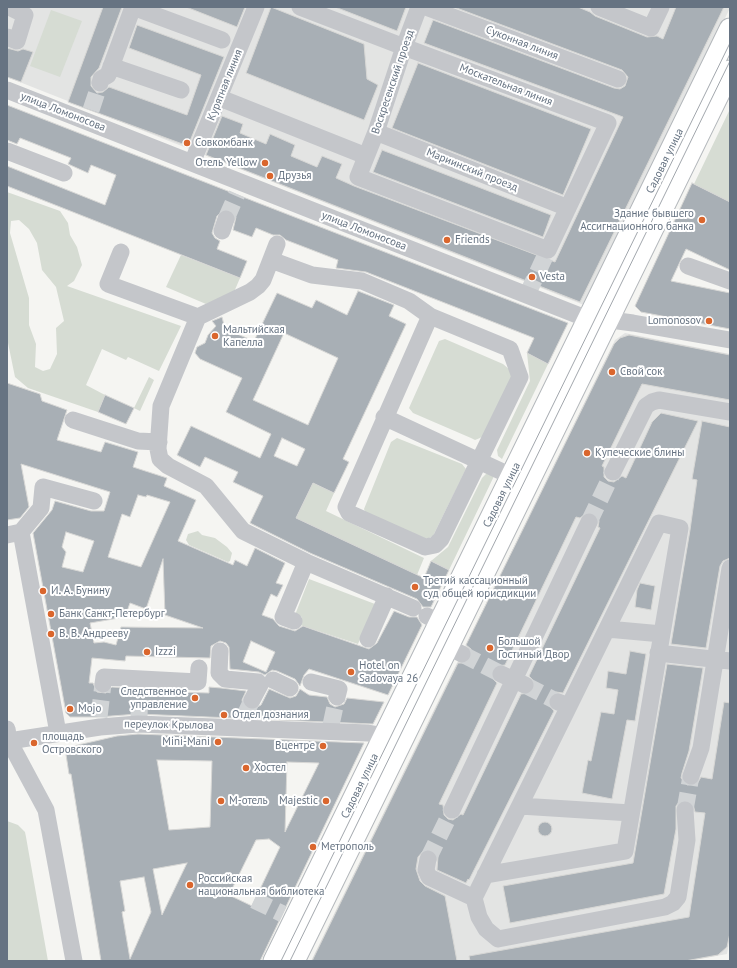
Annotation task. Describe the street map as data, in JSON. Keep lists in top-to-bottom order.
{
  "streets": {
    "main road": ["Садовая улица"],
    "street": [
      "Суконная линия",
      "Воскресенский проезд",
      "Курятная линия",
      "Москательная линия",
      "улица Ломоносова",
      "Мариинский проезд",
      "переулок Крылова"
    ]
  },
  "crossings": [
    ["Воскресенский проезд", "Москательная линия"],
    ["Воскресенский проезд", "Мариинский проезд"],
    ["Курятная линия", "улица Ломоносова"],
    ["Москательная линия", "Мариинский проезд"],
    ["улица Ломоносова", "Садовая улица"],
    ["Садовая улица", "переулок Крылова"]
  ],
  "places": [
    "Совкомбанк",
    "Отель Yellow",
    "Друзья",
    "Здание бывшего Ассигнационного банка",
    "Friends",
    "Vesta",
    "Lomonosov",
    "Мальтийская Капелла",
    "Свой сок",
    "Купеческие блины",
    "Третий кассационный суд общей юрисдикции",
    "И. А. Бунину",
    "Банк Санкт-Петербург",
    "В. В. Андрееву",
    "Большой Гостиный Двор",
    "Izzzi",
    "Hotel on Sadovaya 26",
    "Следственное управление",
    "Mojo",
    "Отдел дознания",
    "Mini-Mani",
    "площадь Островского",
    "Вцентре",
    "Хостел",
    "М-отель",
    "Majestic",
    "Метрополь",
    "Российская национальная библиотека"
  ]
}
